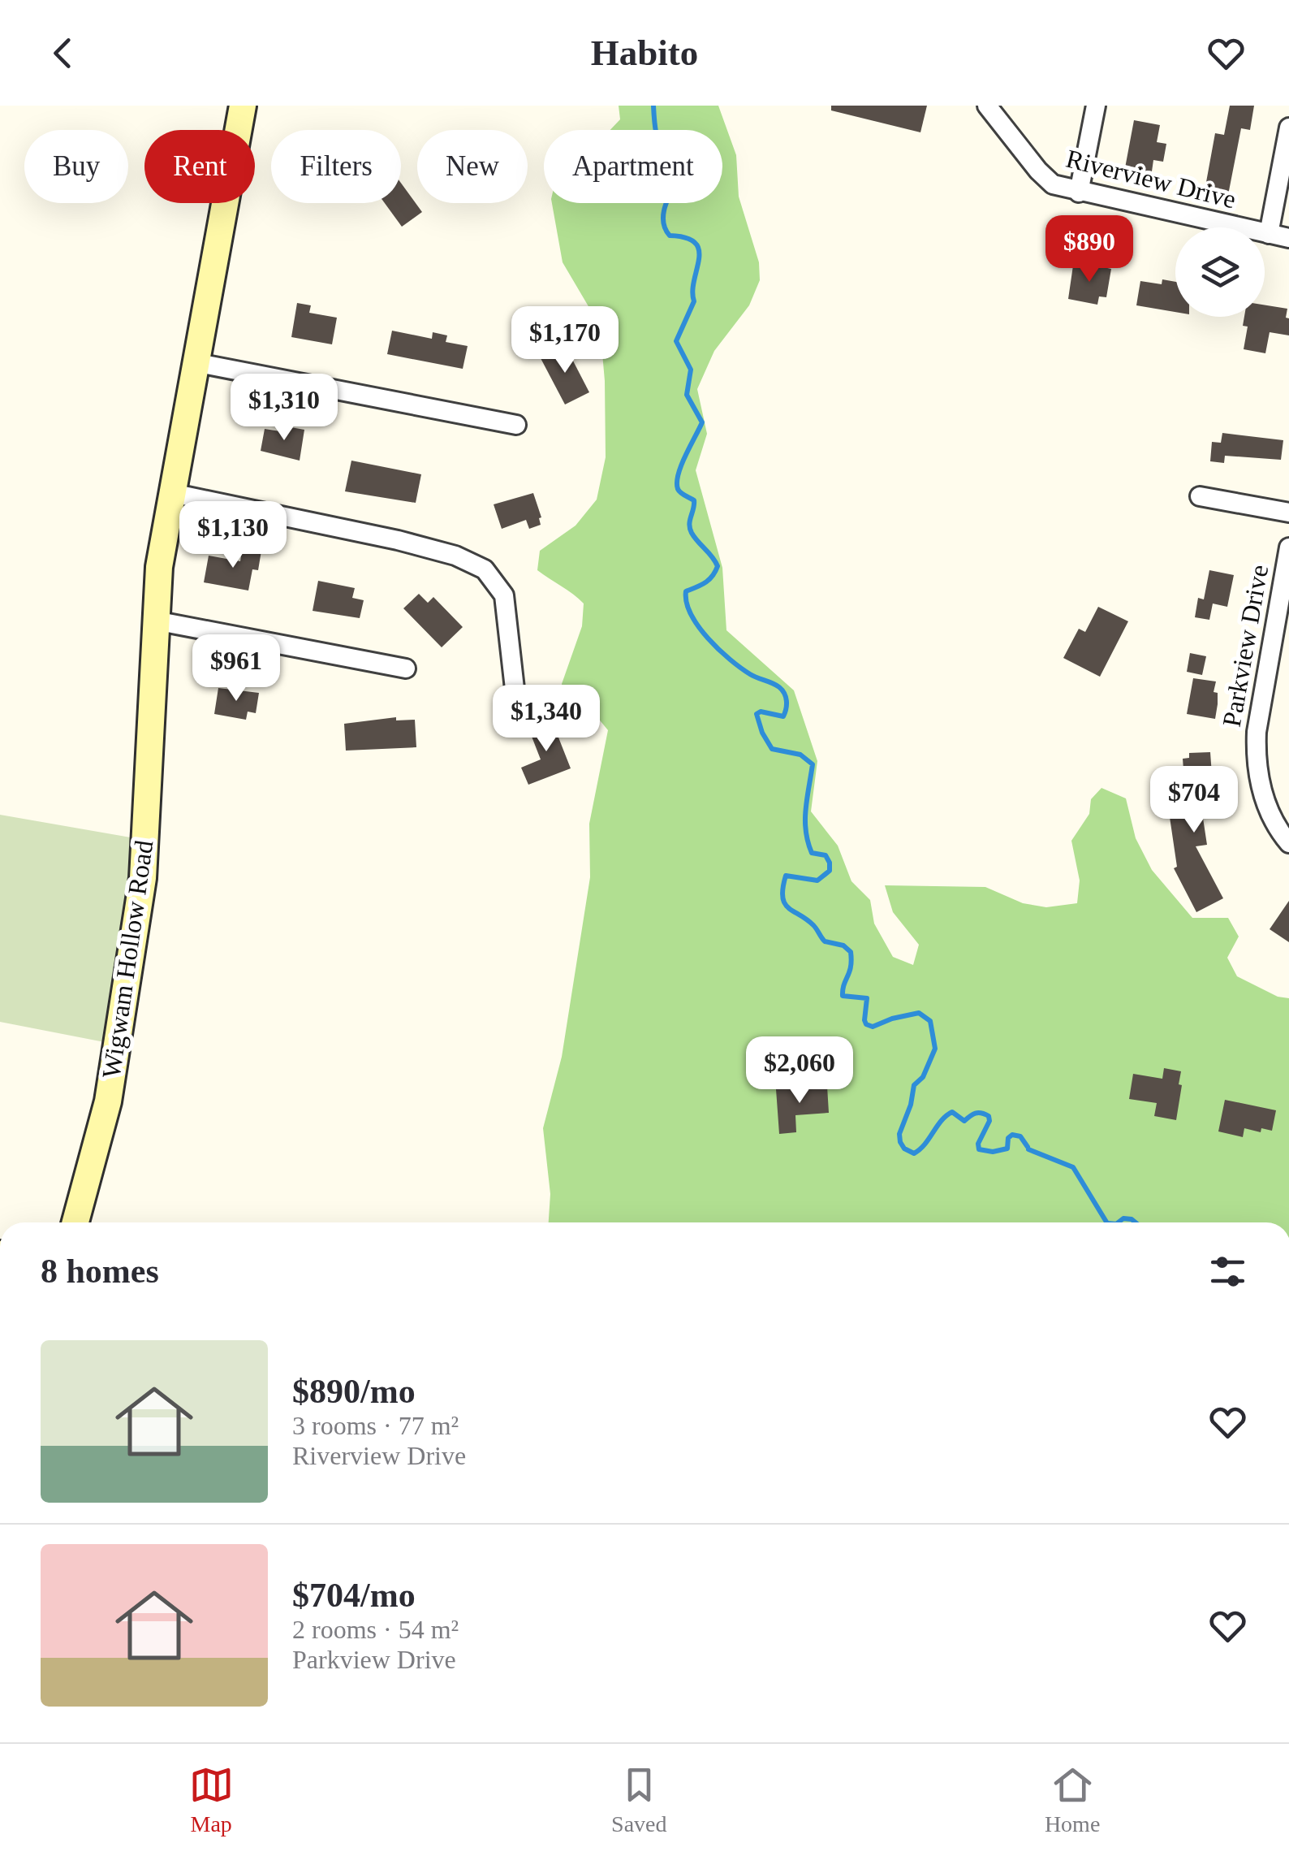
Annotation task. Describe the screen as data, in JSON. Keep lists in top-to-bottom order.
{
  "streets": {
    "street": ["Riverview Drive", "Parkview Drive", "Wigwam Hollow Road"]
  },
  "page": {
    "header": "Habito",
    "chip": [
      "Buy",
      "Rent",
      "Filters",
      "New",
      "Apartment"
    ],
    "price": [
      "$890",
      "$1,170",
      "$1,310",
      "$1,130",
      "$961",
      "$1,340",
      "$704",
      "$2,060"
    ],
    "heading": "8 homes",
    "list": [
      {
        "name": "$890/mo",
        "note": "3 rooms · 77 m² · Riverview Drive"
      },
      {
        "name": "$704/mo",
        "note": "2 rooms · 54 m² · Parkview Drive"
      }
    ],
    "tabs": ["Map", "Saved", "Home"]
  }
}
